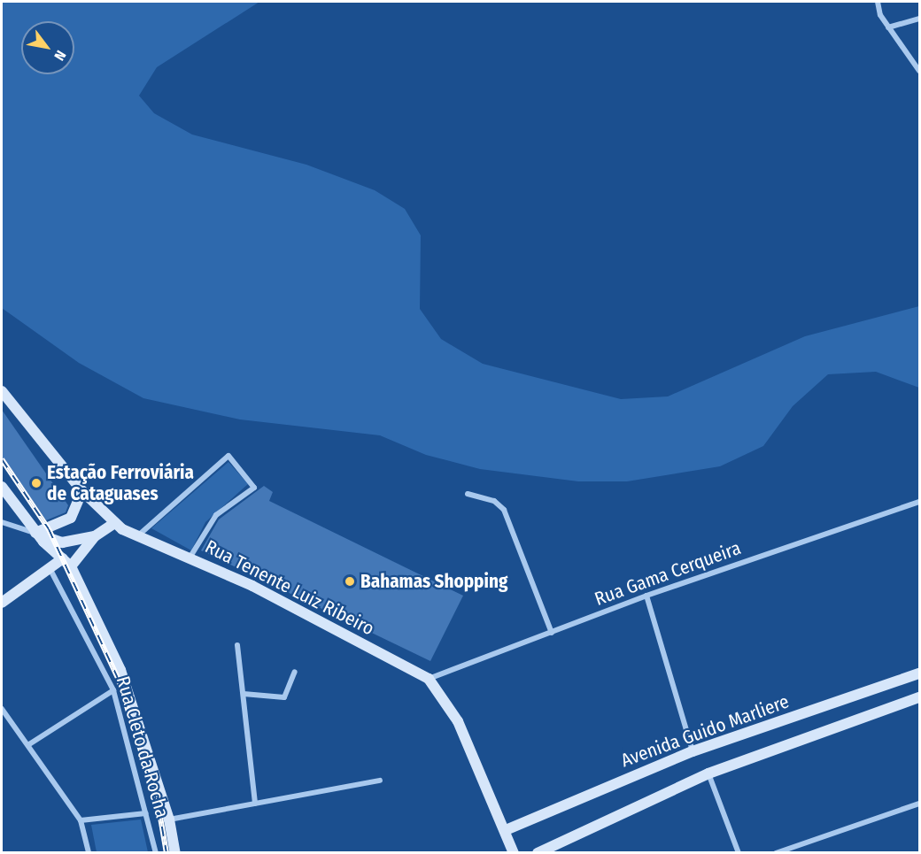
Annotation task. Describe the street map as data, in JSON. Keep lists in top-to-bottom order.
{
  "streets": {
    "main road": ["Rua Tenente Luiz Ribeiro", "Avenida Guido Marliere"],
    "street": ["Rua Gama Cerqueira", "Rua Cleto da Rocha"]
  },
  "crossings": [
    ["Rua Gama Cerqueira", "Rua Tenente Luiz Ribeiro"],
    ["Rua Tenente Luiz Ribeiro", "Avenida Guido Marliere"]
  ],
  "places": ["Estação Ferroviária de Cataguases", "Bahamas Shopping"],
  "north": "bottom right"
}
